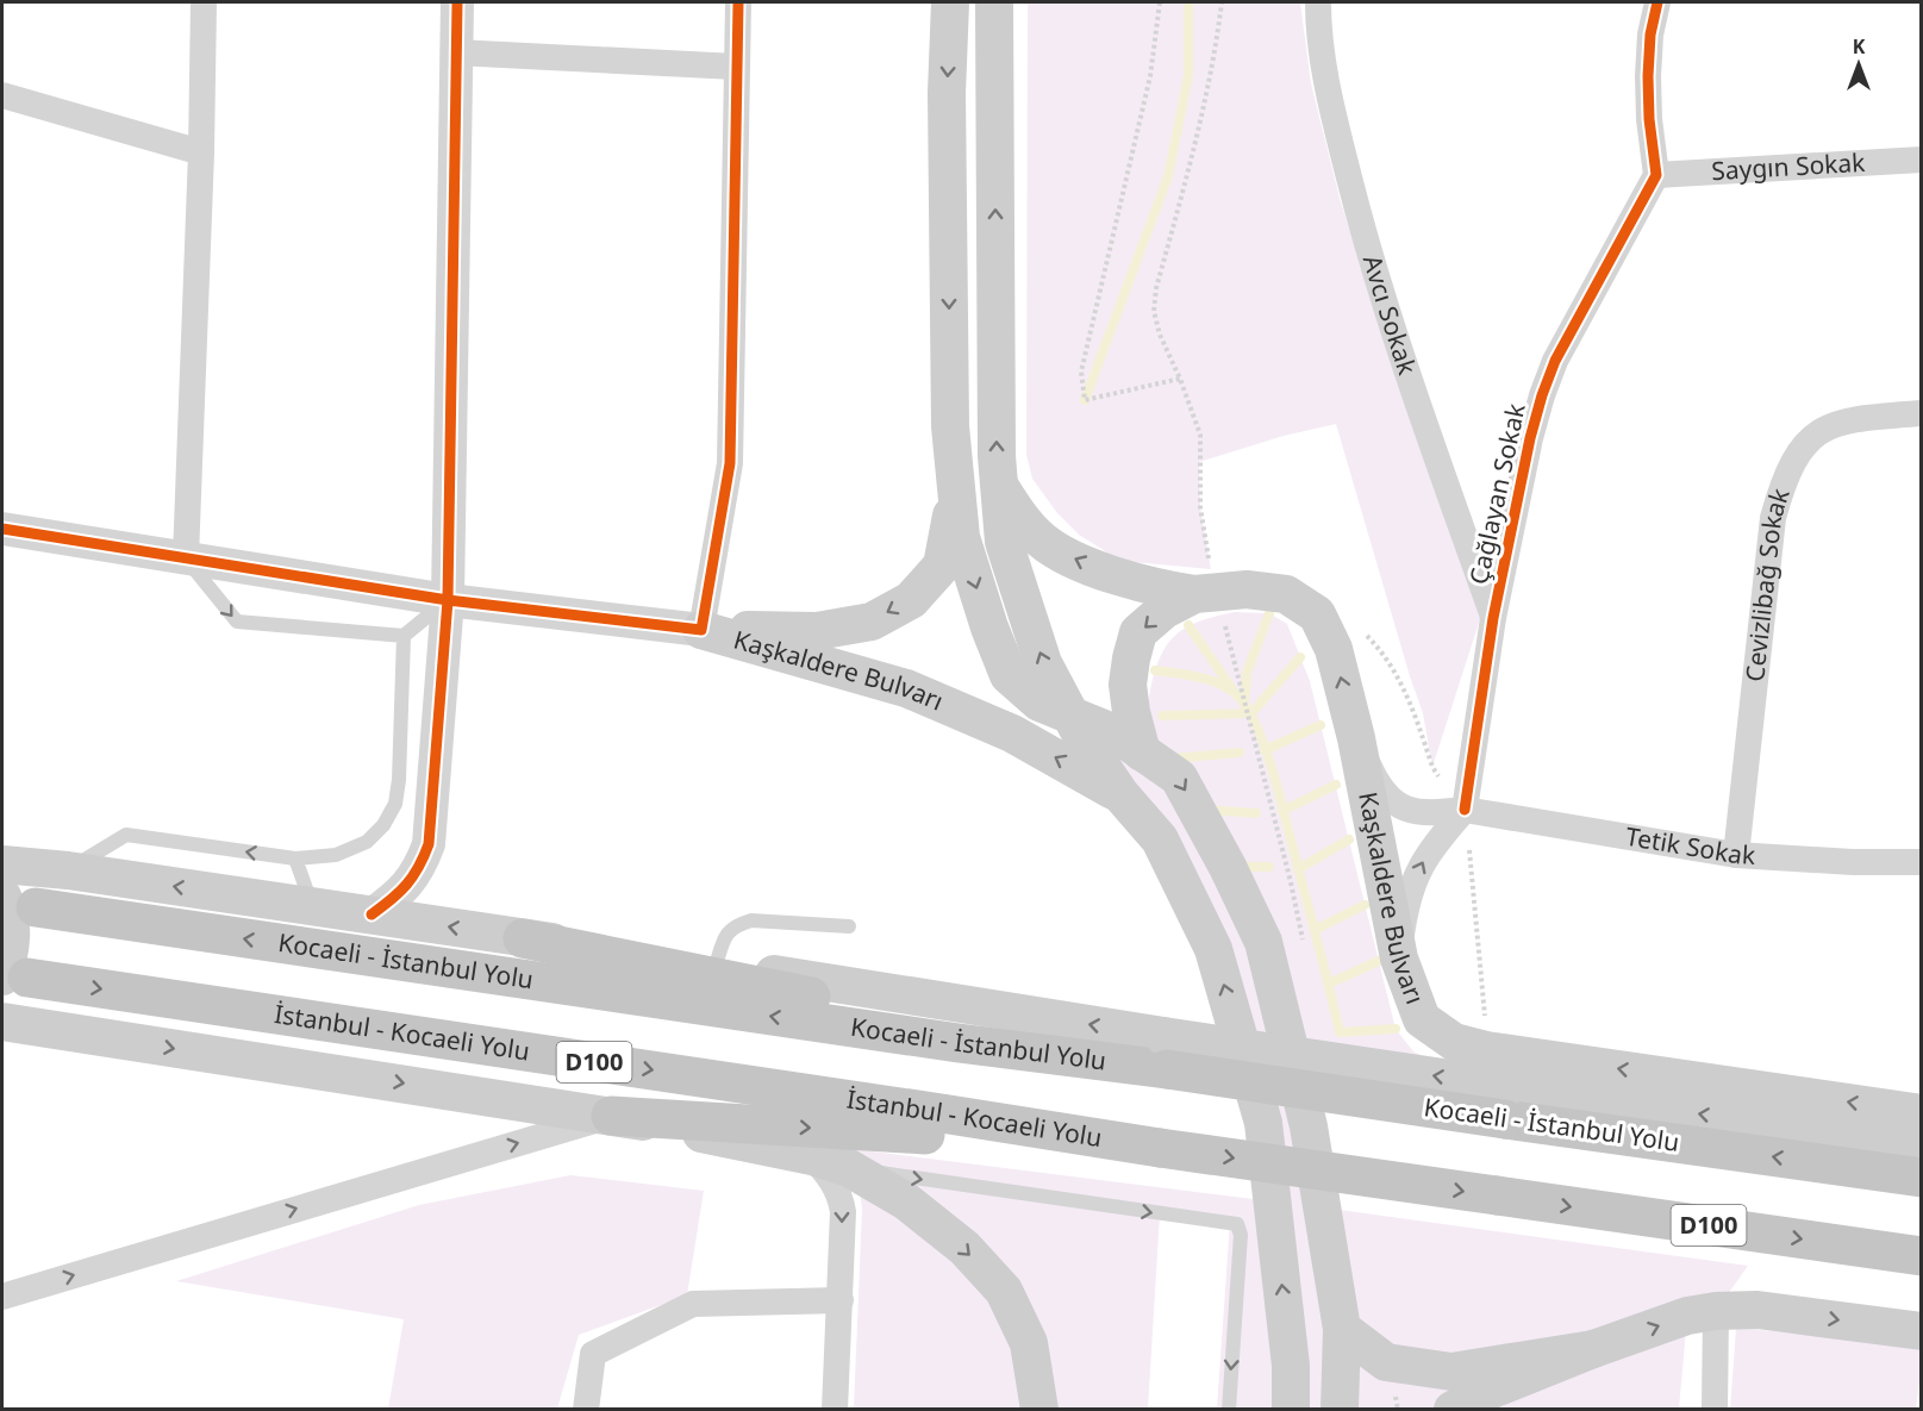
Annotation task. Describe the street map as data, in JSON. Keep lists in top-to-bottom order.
{
  "streets": {
    "highway": ["Kocaeli - İstanbul Yolu", "İstanbul - Kocaeli Yolu", "D100"],
    "main road": ["Kaşkaldere Bulvarı"],
    "street": [
      "Saygın Sokak",
      "Avcı Sokak",
      "Çağlayan Sokak",
      "Cevizlibağ Sokak",
      "Tetik Sokak"
    ]
  },
  "crossings": [
    ["Saygın Sokak", "Çağlayan Sokak"],
    ["Avcı Sokak", "Çağlayan Sokak"],
    ["Çağlayan Sokak", "Tetik Sokak"],
    ["Cevizlibağ Sokak", "Tetik Sokak"],
    ["Kaşkaldere Bulvarı", "Tetik Sokak"]
  ],
  "north": "top"
}
